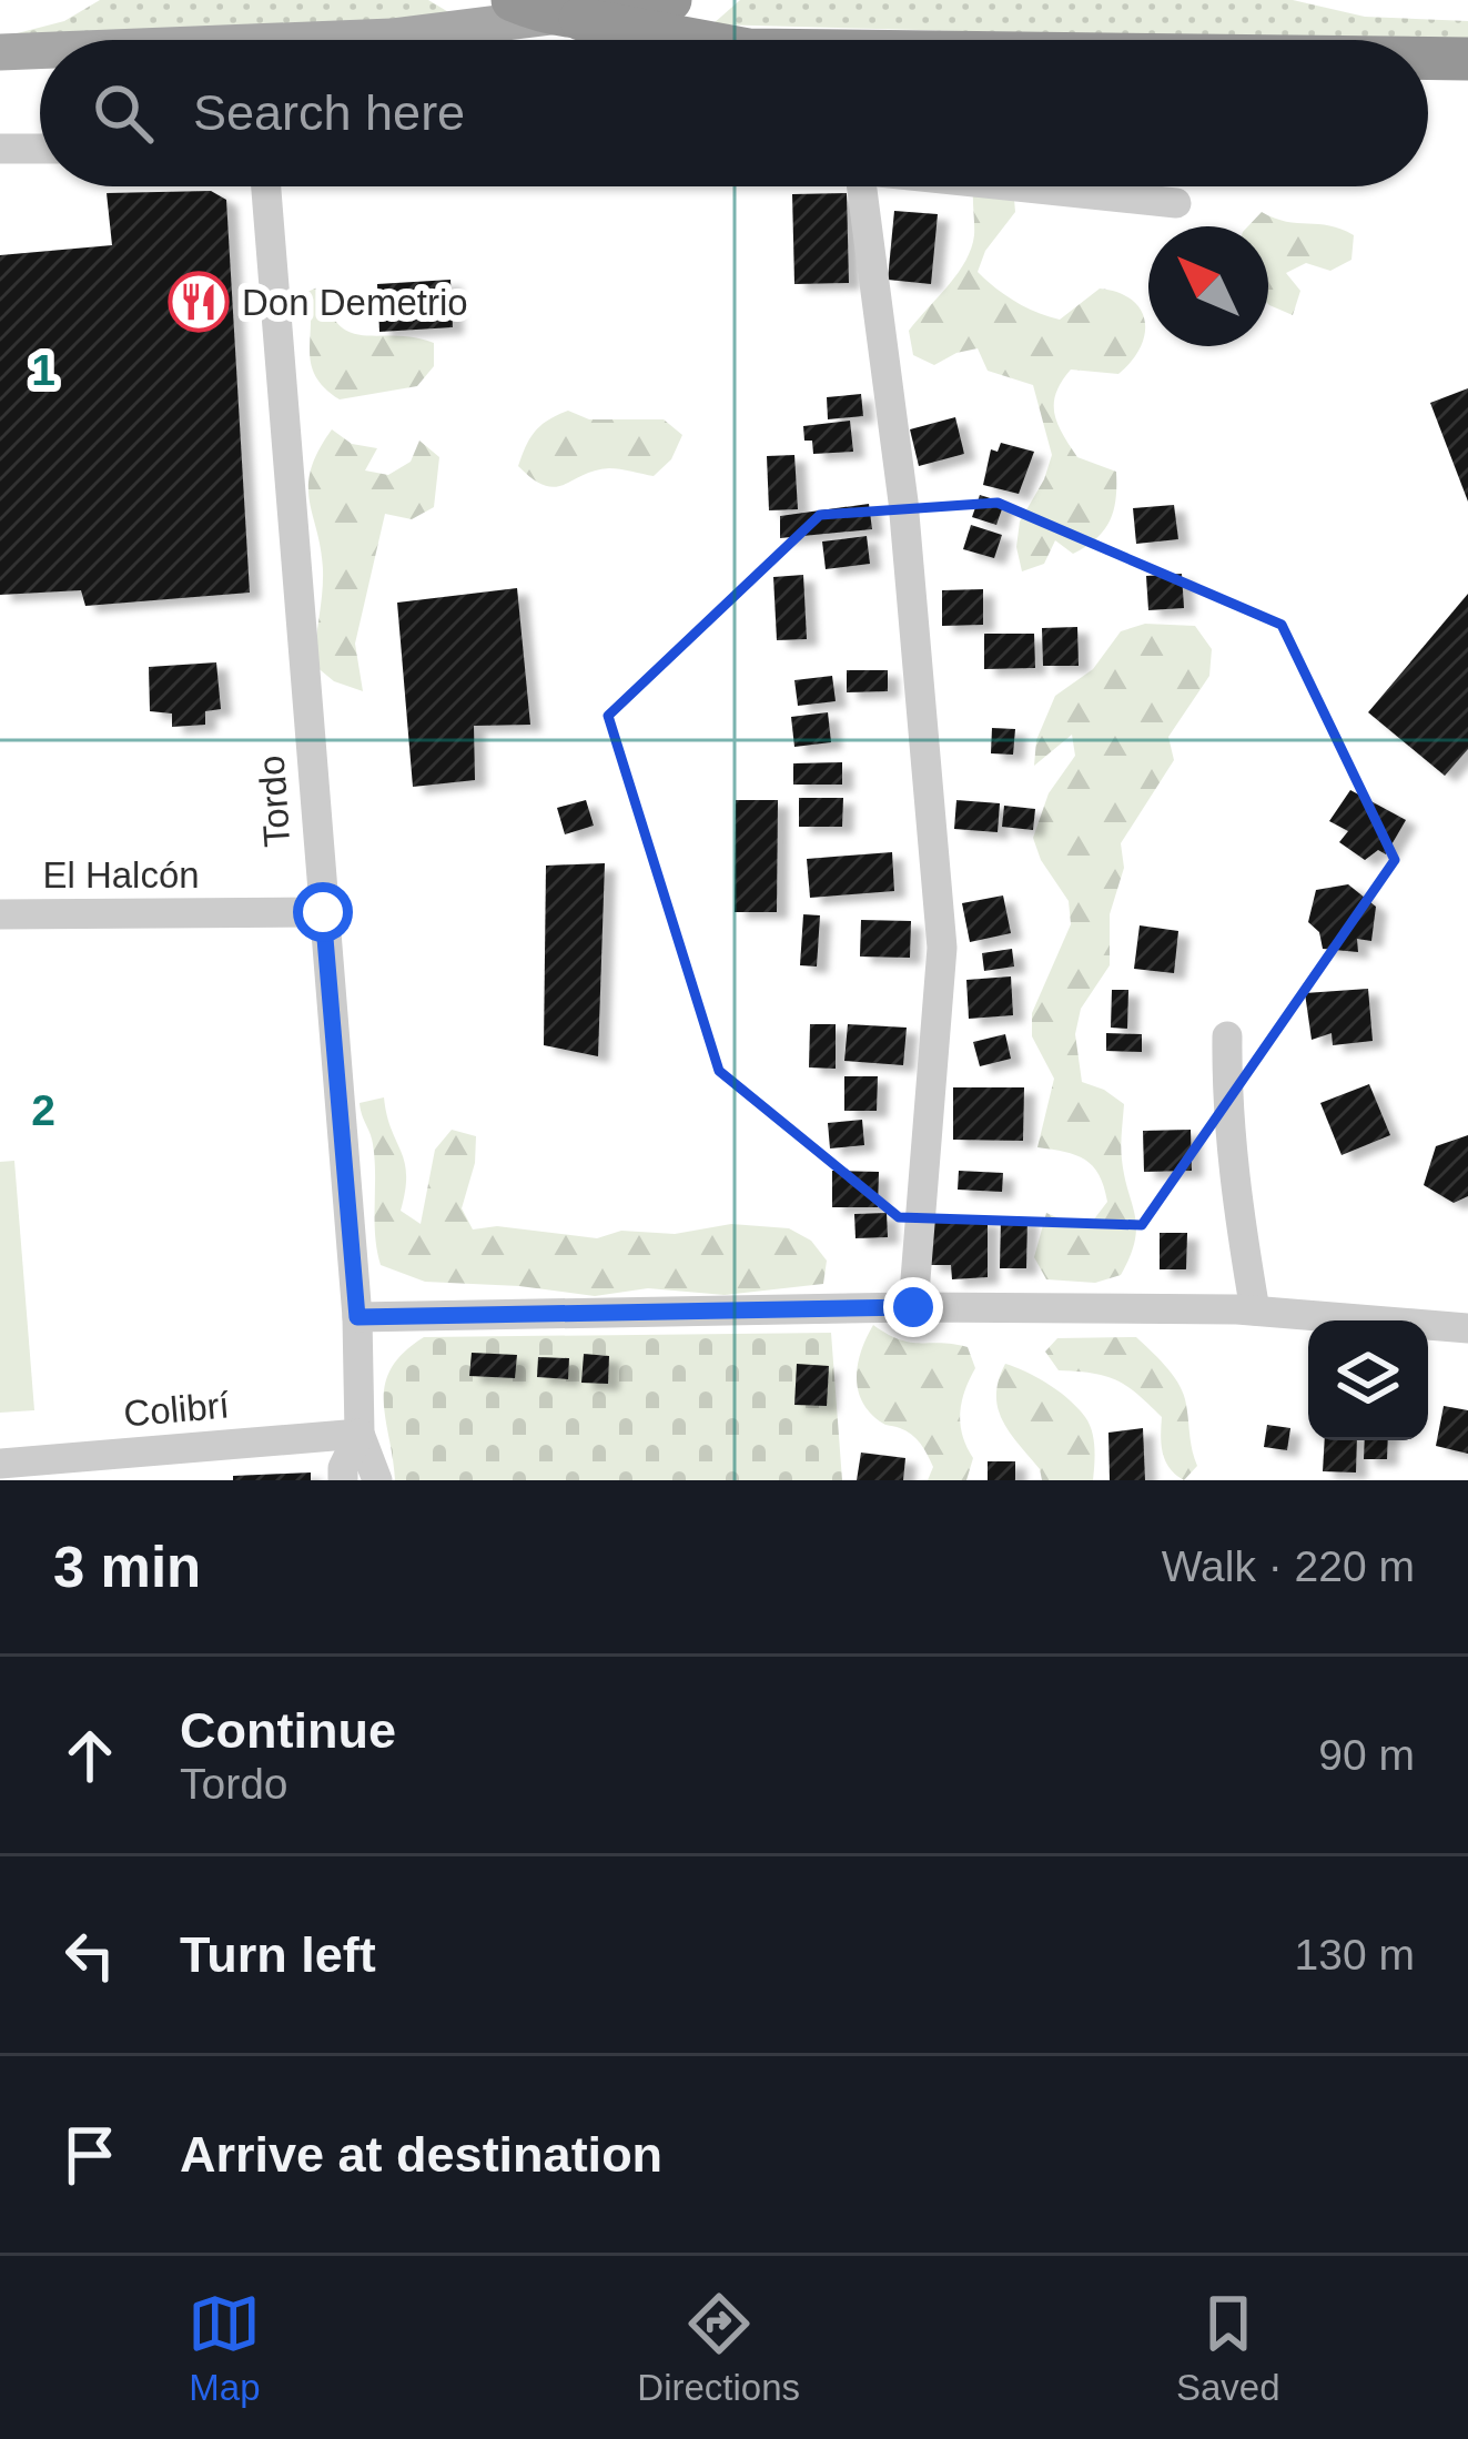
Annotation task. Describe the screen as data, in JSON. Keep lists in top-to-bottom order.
{
  "streets": {
    "street": ["Tordo", "El Halcón", "Colibrí"]
  },
  "crossings": [
    ["Tordo", "El Halcón"],
    ["Tordo", "Colibrí"]
  ],
  "places": {
    "restaurant": ["Don Demetrio"]
  },
  "north": "top left",
  "page": {
    "search": "Search here",
    "heading": ["3 min", "Walk · 220 m"],
    "list": [
      ["Continue", "Tordo", "90 m"],
      ["Turn left", "130 m"],
      "Arrive at destination"
    ],
    "nav": ["Map", "Directions", "Saved"]
  },
  "grid": {
    "rows": ["1", "2"]
  }
}
